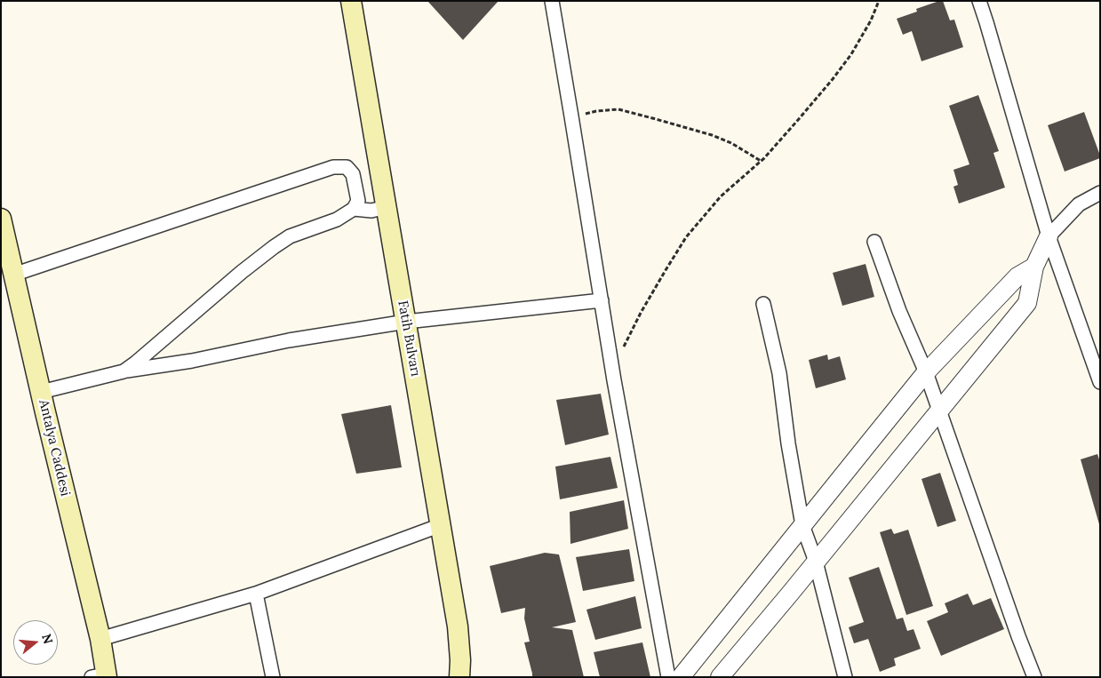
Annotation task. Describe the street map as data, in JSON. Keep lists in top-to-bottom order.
{
  "streets": {
    "main road": ["Fatih Bulvarı", "Antalya Caddesi"]
  },
  "north": "right"
}
